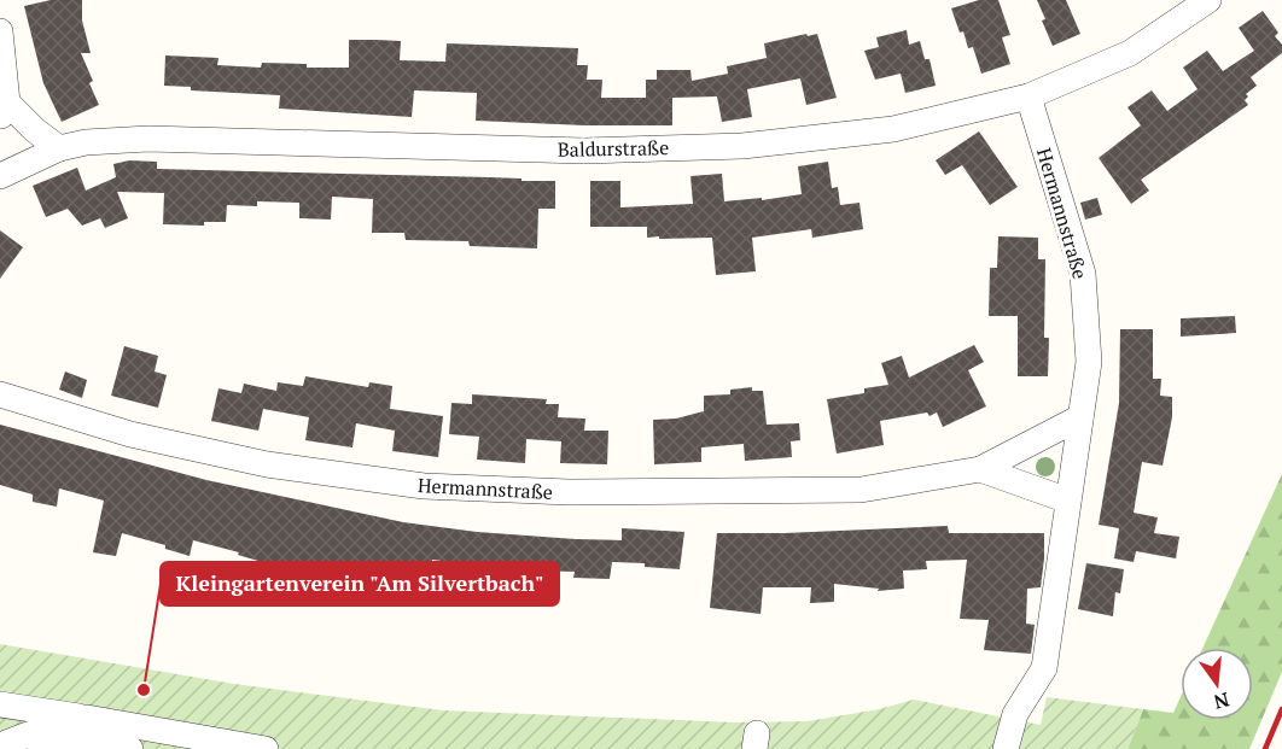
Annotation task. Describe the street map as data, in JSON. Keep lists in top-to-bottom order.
{
  "streets": {
    "street": ["Baldurstraße", "Hermannstraße"]
  },
  "crossings": [
    ["Baldurstraße", "Hermannstraße"]
  ],
  "places": ["Kleingartenverein \"Am Silvertbach\""],
  "north": "bottom"
}
